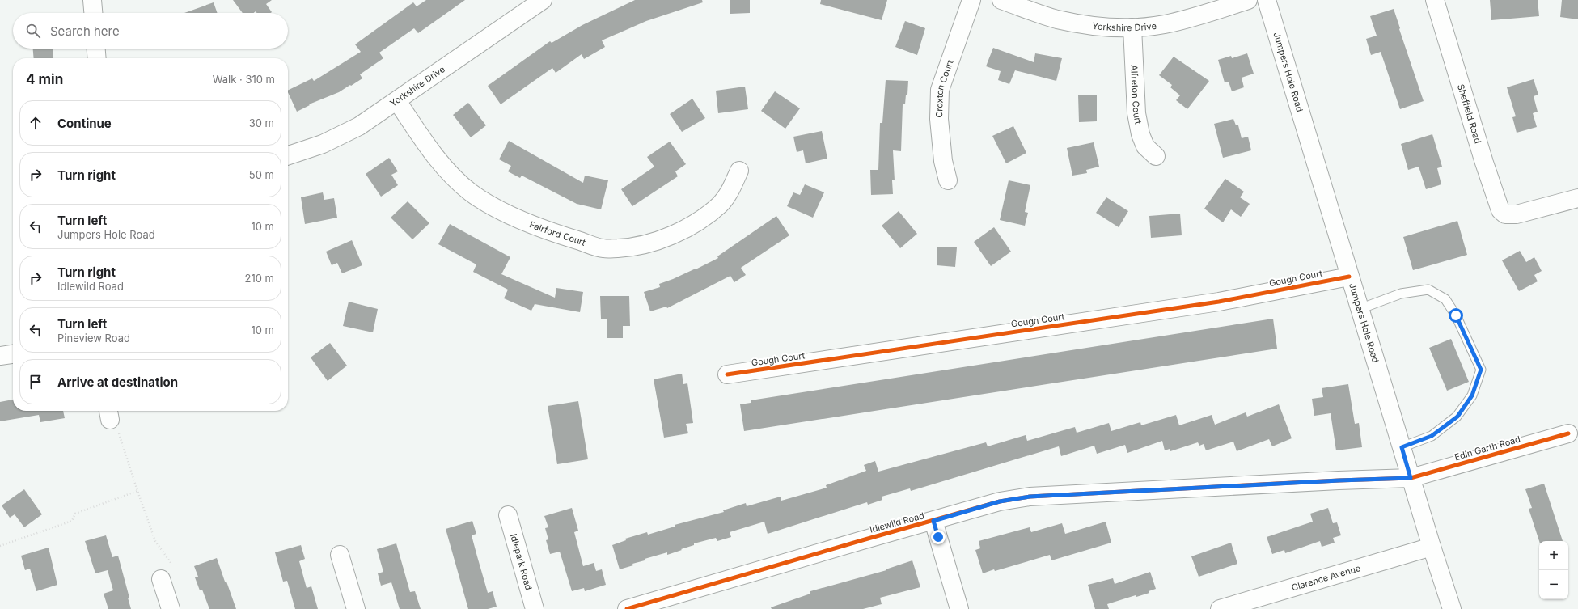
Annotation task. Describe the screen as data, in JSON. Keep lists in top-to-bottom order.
{
  "streets": {
    "street": [
      "Yorkshire Drive",
      "Jumpers Hole Road",
      "Croxton Court",
      "Alfreton Court",
      "Sheffield Road",
      "Fairford Court",
      "Gough Court",
      "Edin Garth Road",
      "Idlewild Road",
      "Idlepark Road",
      "Clarence Avenue"
    ]
  },
  "crossings": [
    ["Yorkshire Drive", "Alfreton Court"],
    ["Yorkshire Drive", "Fairford Court"],
    ["Jumpers Hole Road", "Gough Court"],
    ["Jumpers Hole Road", "Edin Garth Road"],
    ["Jumpers Hole Road", "Idlewild Road"],
    ["Jumpers Hole Road", "Clarence Avenue"],
    ["Edin Garth Road", "Idlewild Road"]
  ],
  "page": {
    "search": "Search here",
    "heading": ["4 min", "Walk · 310 m"],
    "list": [
      ["Continue", "30 m"],
      ["Turn right", "50 m"],
      ["Turn left", "Jumpers Hole Road", "10 m"],
      ["Turn right", "Idlewild Road", "210 m"],
      ["Turn left", "Pineview Road", "10 m"],
      "Arrive at destination"
    ],
    "map_buttons": ["+", "−"]
  }
}
